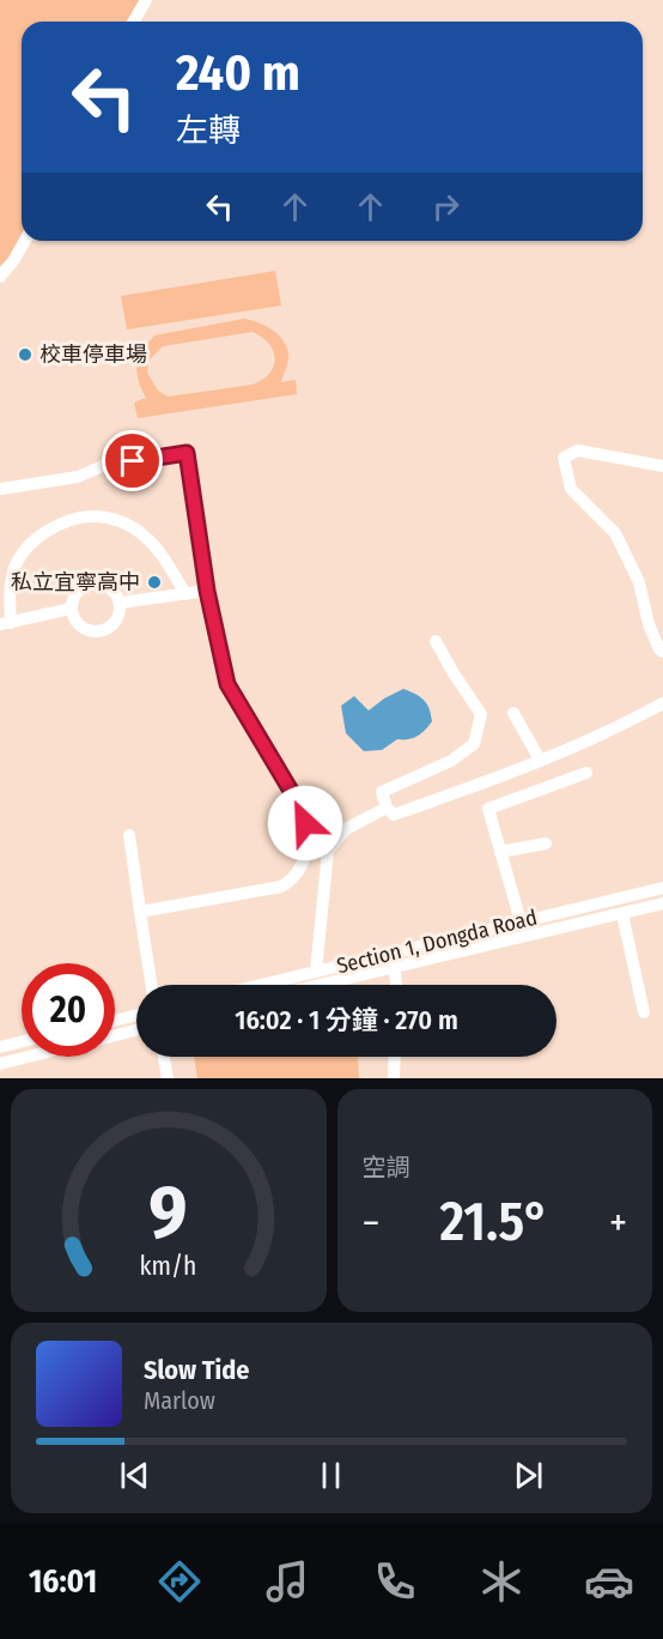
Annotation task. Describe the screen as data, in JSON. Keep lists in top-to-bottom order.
{
  "streets": {
    "street": ["Section 1, Dongda Road"]
  },
  "places": ["校車停車場", "私立宜寧高中"],
  "page": {
    "turn": ["240 m", "左轉"],
    "limit": "20",
    "trip": "16:02 · 1 分鐘 · 270 m",
    "tile": "空調",
    "heat": ["−", "21.5°", "+"],
    "song": ["Slow Tide", "Marlow"],
    "tabs": "16:01",
    "gauge": ["9", "km/h"]
  }
}
